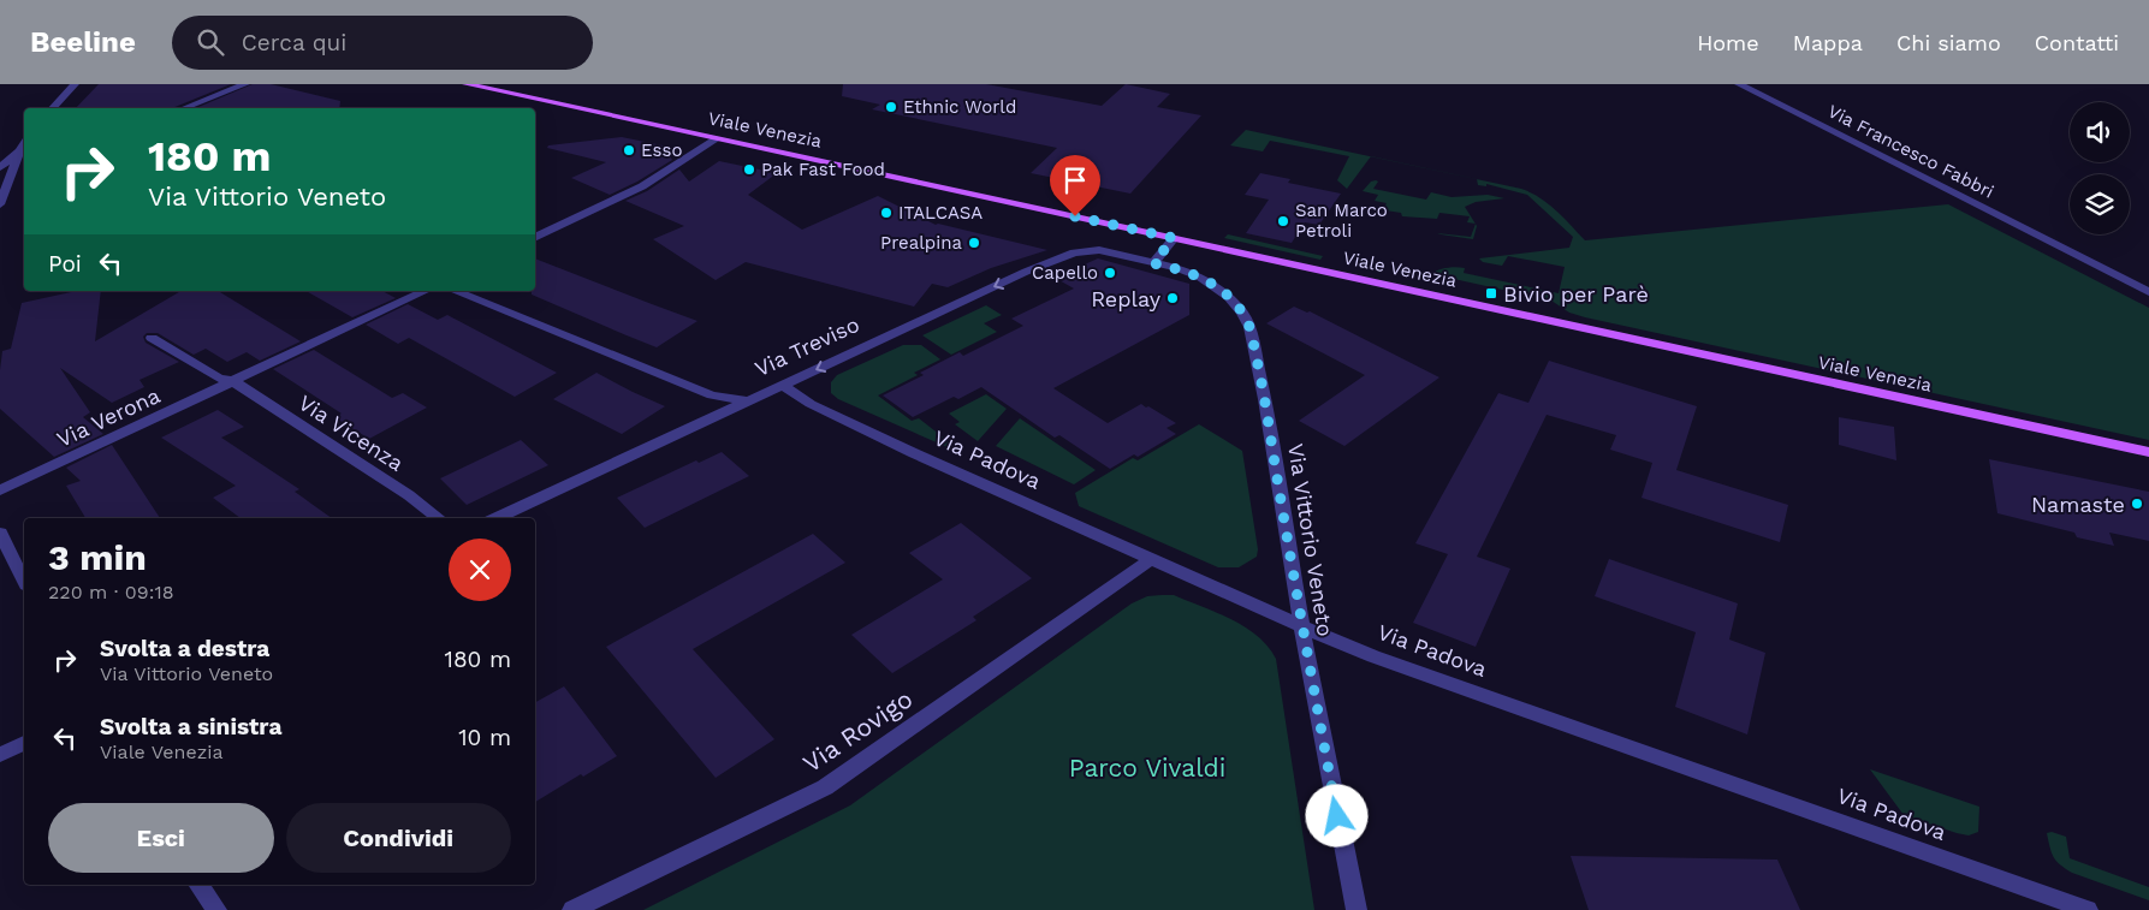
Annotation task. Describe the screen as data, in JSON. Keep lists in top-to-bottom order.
{
  "streets": {
    "main road": ["Viale Venezia"],
    "street": [
      "Via Francesco Fabbri",
      "Via Treviso",
      "Via Verona",
      "Via Vicenza",
      "Via Padova",
      "Via Vittorio Veneto",
      "Via Rovigo"
    ]
  },
  "crossings": [
    ["Via Treviso", "Via Padova"],
    ["Via Treviso", "Via Vittorio Veneto"],
    ["Via Verona", "Via Vicenza"],
    ["Via Padova", "Via Vittorio Veneto"],
    ["Via Padova", "Via Rovigo"]
  ],
  "one_way": ["Via Treviso"],
  "parks": ["Parco Vivaldi"],
  "places": {
    "other": [
      "Ethnic World",
      "Esso",
      "Pak Fast Food",
      "ITALCASA",
      "San Marco Petroli",
      "Prealpina",
      "Capello",
      "Replay",
      "Namaste"
    ],
    "transit": ["Bivio per Parè"]
  },
  "page": {
    "header": "Beeline",
    "search": "Cerca qui",
    "nav": [
      "Home",
      "Mappa",
      "Chi siamo",
      "Contatti"
    ],
    "turn": ["180 m", "Via Vittorio Veneto"],
    "then": "Poi",
    "heading": ["3 min", "220 m · 09:18"],
    "list": [
      {
        "name": "Svolta a destra",
        "note": "Via Vittorio Veneto",
        "value": "180 m"
      },
      {
        "name": "Svolta a sinistra",
        "note": "Viale Venezia",
        "value": "10 m"
      }
    ],
    "buttons": ["Esci", "Condividi"]
  }
}
